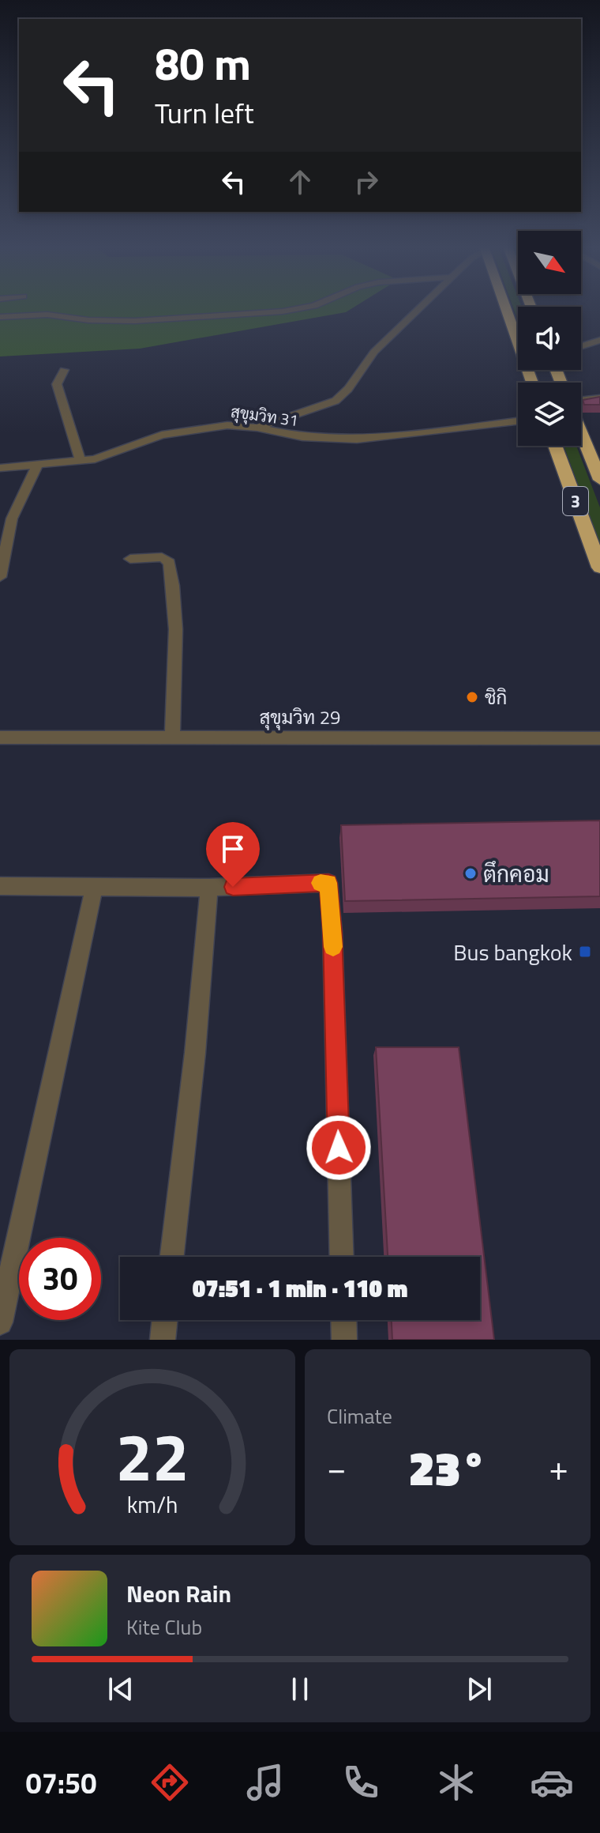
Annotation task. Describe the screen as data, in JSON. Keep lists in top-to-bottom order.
{
  "streets": {
    "highway": ["3"],
    "street": ["สุขุมวิท 31", "สุขุมวิท 29"]
  },
  "places": {
    "other": ["ชิกิ", "ตึกคอม"],
    "transit": ["Bus bangkok"]
  },
  "north": "bottom right",
  "page": {
    "turn": ["80 m", "Turn left"],
    "limit": "30",
    "trip": "07:51 · 1 min · 110 m",
    "tile": "Climate",
    "heat": ["−", "23°", "+"],
    "song": ["Neon Rain", "Kite Club"],
    "tabs": "07:50",
    "gauge": ["22", "km/h"]
  }
}
